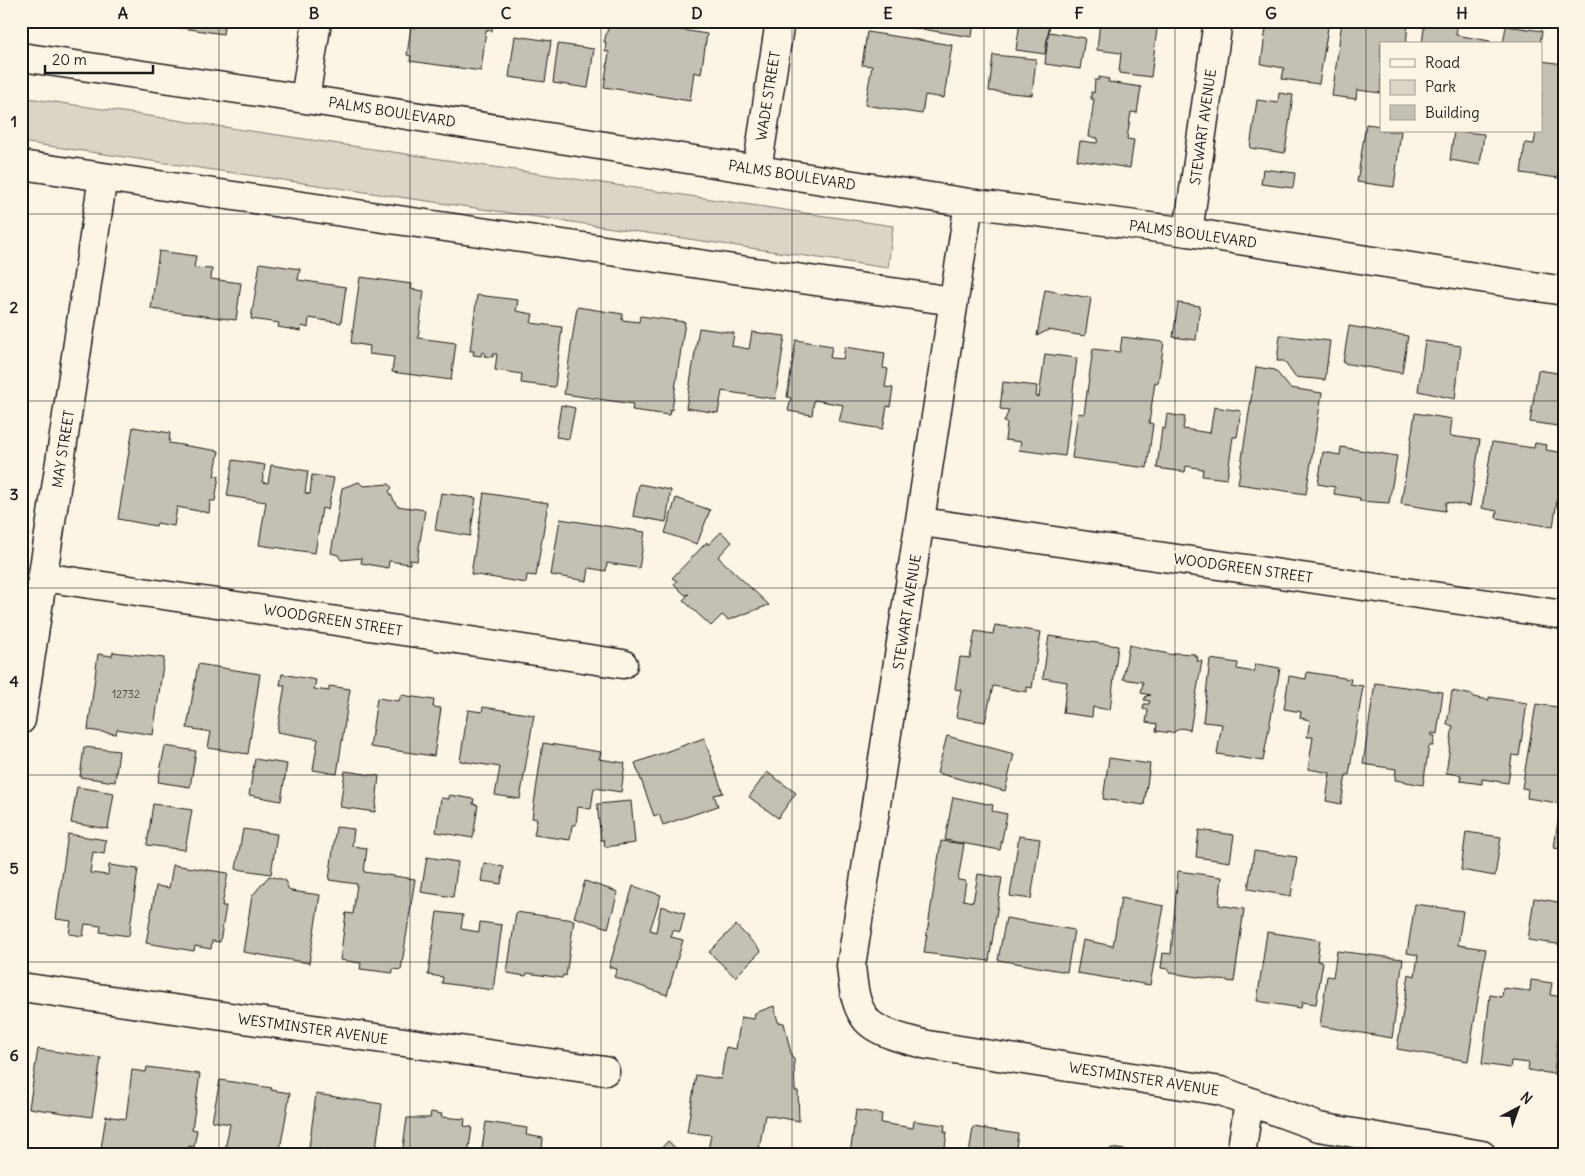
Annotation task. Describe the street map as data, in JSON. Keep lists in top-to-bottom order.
{
  "streets": {
    "street": [
      "WADE STREET",
      "PALMS BOULEVARD",
      "STEWART AVENUE",
      "MAY STREET",
      "WOODGREEN STREET",
      "WESTMINSTER AVENUE"
    ]
  },
  "crossings": [
    ["WADE STREET", "PALMS BOULEVARD"],
    ["PALMS BOULEVARD", "STEWART AVENUE"],
    ["STEWART AVENUE", "WOODGREEN STREET"],
    ["STEWART AVENUE", "WESTMINSTER AVENUE"],
    ["MAY STREET", "WOODGREEN STREET"]
  ],
  "house_numbers": ["12732"],
  "legend": ["Road", "Park", "Building"],
  "scale_bar": "20 m",
  "north": "top right",
  "grid": {
    "columns": [
      "A",
      "B",
      "C",
      "D",
      "E",
      "F",
      "G",
      "H"
    ],
    "rows": [
      "1",
      "2",
      "3",
      "4",
      "5",
      "6"
    ]
  }
}
